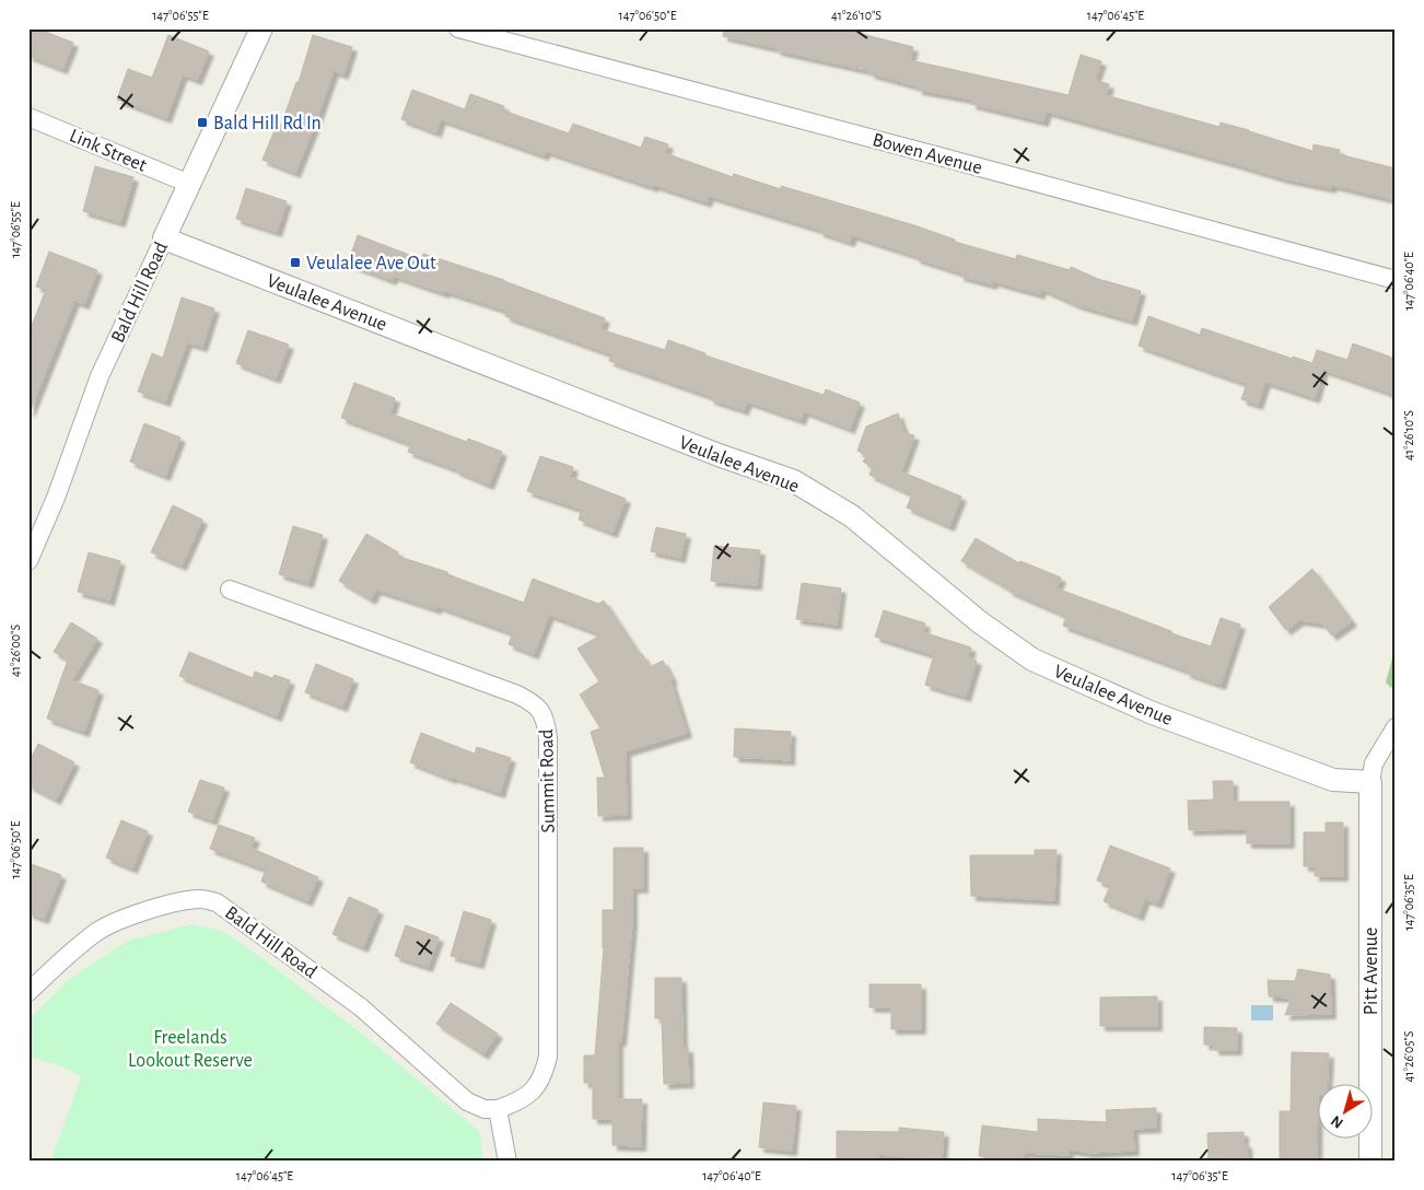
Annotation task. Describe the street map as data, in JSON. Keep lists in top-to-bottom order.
{
  "streets": {
    "street": [
      "Link Street",
      "Bowen Avenue",
      "Bald Hill Road",
      "Veulalee Avenue",
      "Summit Road",
      "Pitt Avenue"
    ]
  },
  "crossings": [
    ["Link Street", "Bald Hill Road"],
    ["Bald Hill Road", "Veulalee Avenue"],
    ["Bald Hill Road", "Summit Road"],
    ["Veulalee Avenue", "Pitt Avenue"]
  ],
  "parks": ["Freelands Lookout Reserve"],
  "places": {
    "transit": ["Bald Hill Rd In", "Veulalee Ave Out"]
  },
  "north": "bottom left",
  "coordinates": [
    "147°06'55\"E",
    "147°06'50\"E",
    "41°26'10\"S",
    "147°06'45\"E",
    "147°06'40\"E",
    "41°26'00\"S",
    "147°06'35\"E",
    "41°26'05\"S"
  ]
}
